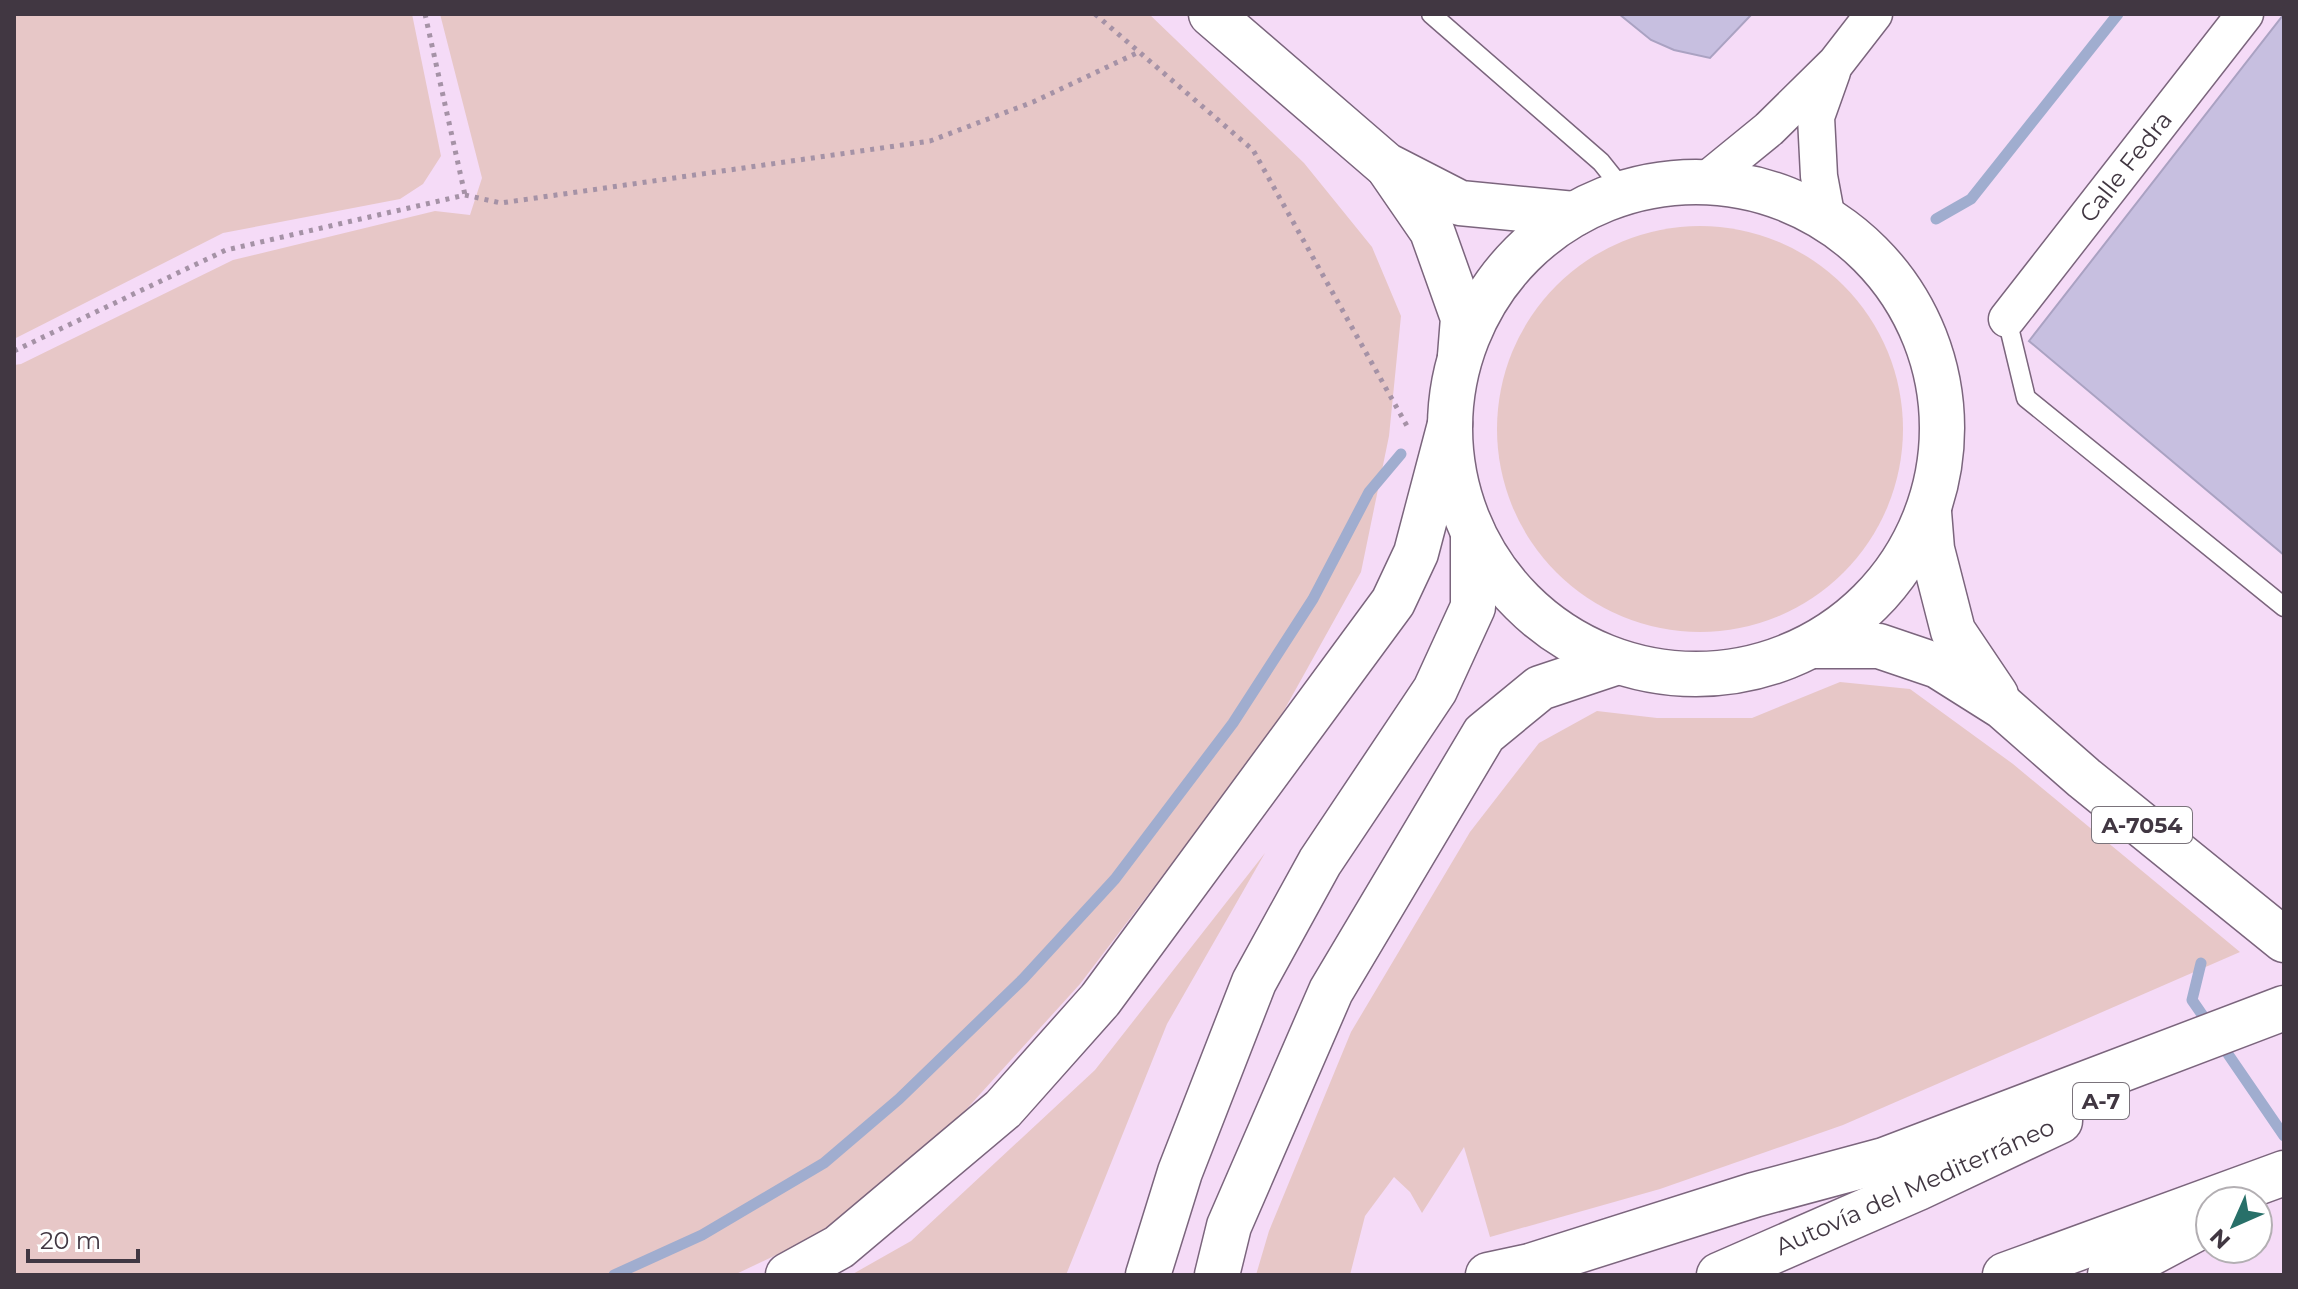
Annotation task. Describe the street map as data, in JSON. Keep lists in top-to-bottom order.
{
  "streets": {
    "main road": ["A-7054", "A-7", "Autovía del Mediterráneo"],
    "street": ["Calle Fedra"]
  },
  "scale_bar": "20 m",
  "north": "bottom left"
}
